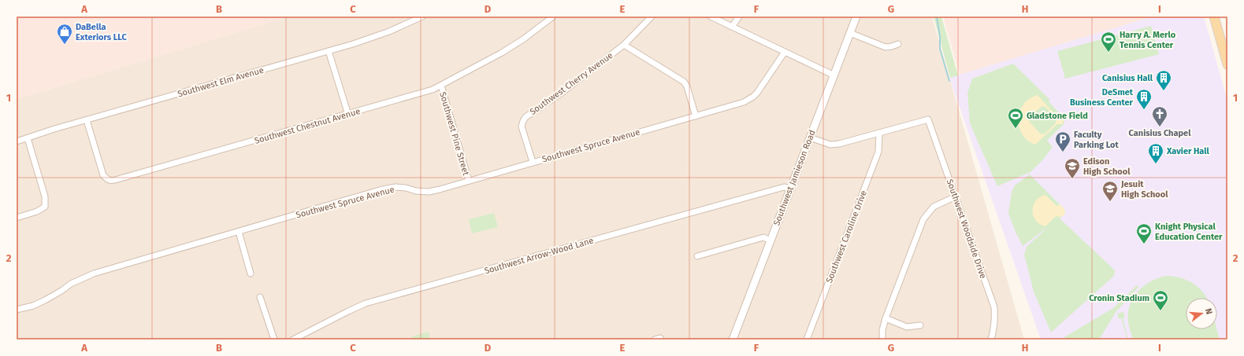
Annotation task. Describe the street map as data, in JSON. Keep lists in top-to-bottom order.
{
  "streets": {
    "street": [
      "Southwest Elm Avenue",
      "Southwest Cherry Avenue",
      "Southwest Chestnut Avenue",
      "Southwest Pine Street",
      "Southwest Spruce Avenue",
      "Southwest Jamieson Road",
      "Southwest Woodside Drive",
      "Southwest Caroline Drive",
      "Southwest Arrow-Wood Lane"
    ]
  },
  "crossings": [
    ["Southwest Elm Avenue", "Southwest Chestnut Avenue"],
    ["Southwest Cherry Avenue", "Southwest Spruce Avenue"],
    ["Southwest Chestnut Avenue", "Southwest Pine Street"],
    ["Southwest Pine Street", "Southwest Spruce Avenue"],
    ["Southwest Jamieson Road", "Southwest Arrow-Wood Lane"],
    ["Southwest Woodside Drive", "Southwest Caroline Drive"]
  ],
  "places": {
    "shop": ["DaBella Exteriors LLC"],
    "sports": [
      "Harry A. Merlo Tennis Center",
      "Gladstone Field",
      "Knight Physical Education Center",
      "Cronin Stadium"
    ],
    "building": ["Canisius Hall", "DeSmet Business Center", "Xavier Hall"],
    "church": ["Canisius Chapel"],
    "parking": ["Faculty Parking Lot"],
    "school or university": ["Edison High School", "Jesuit High School"]
  },
  "north": "right",
  "grid": {
    "columns": [
      "A",
      "B",
      "C",
      "D",
      "E",
      "F",
      "G",
      "H",
      "I"
    ],
    "rows": ["1", "2"]
  }
}
